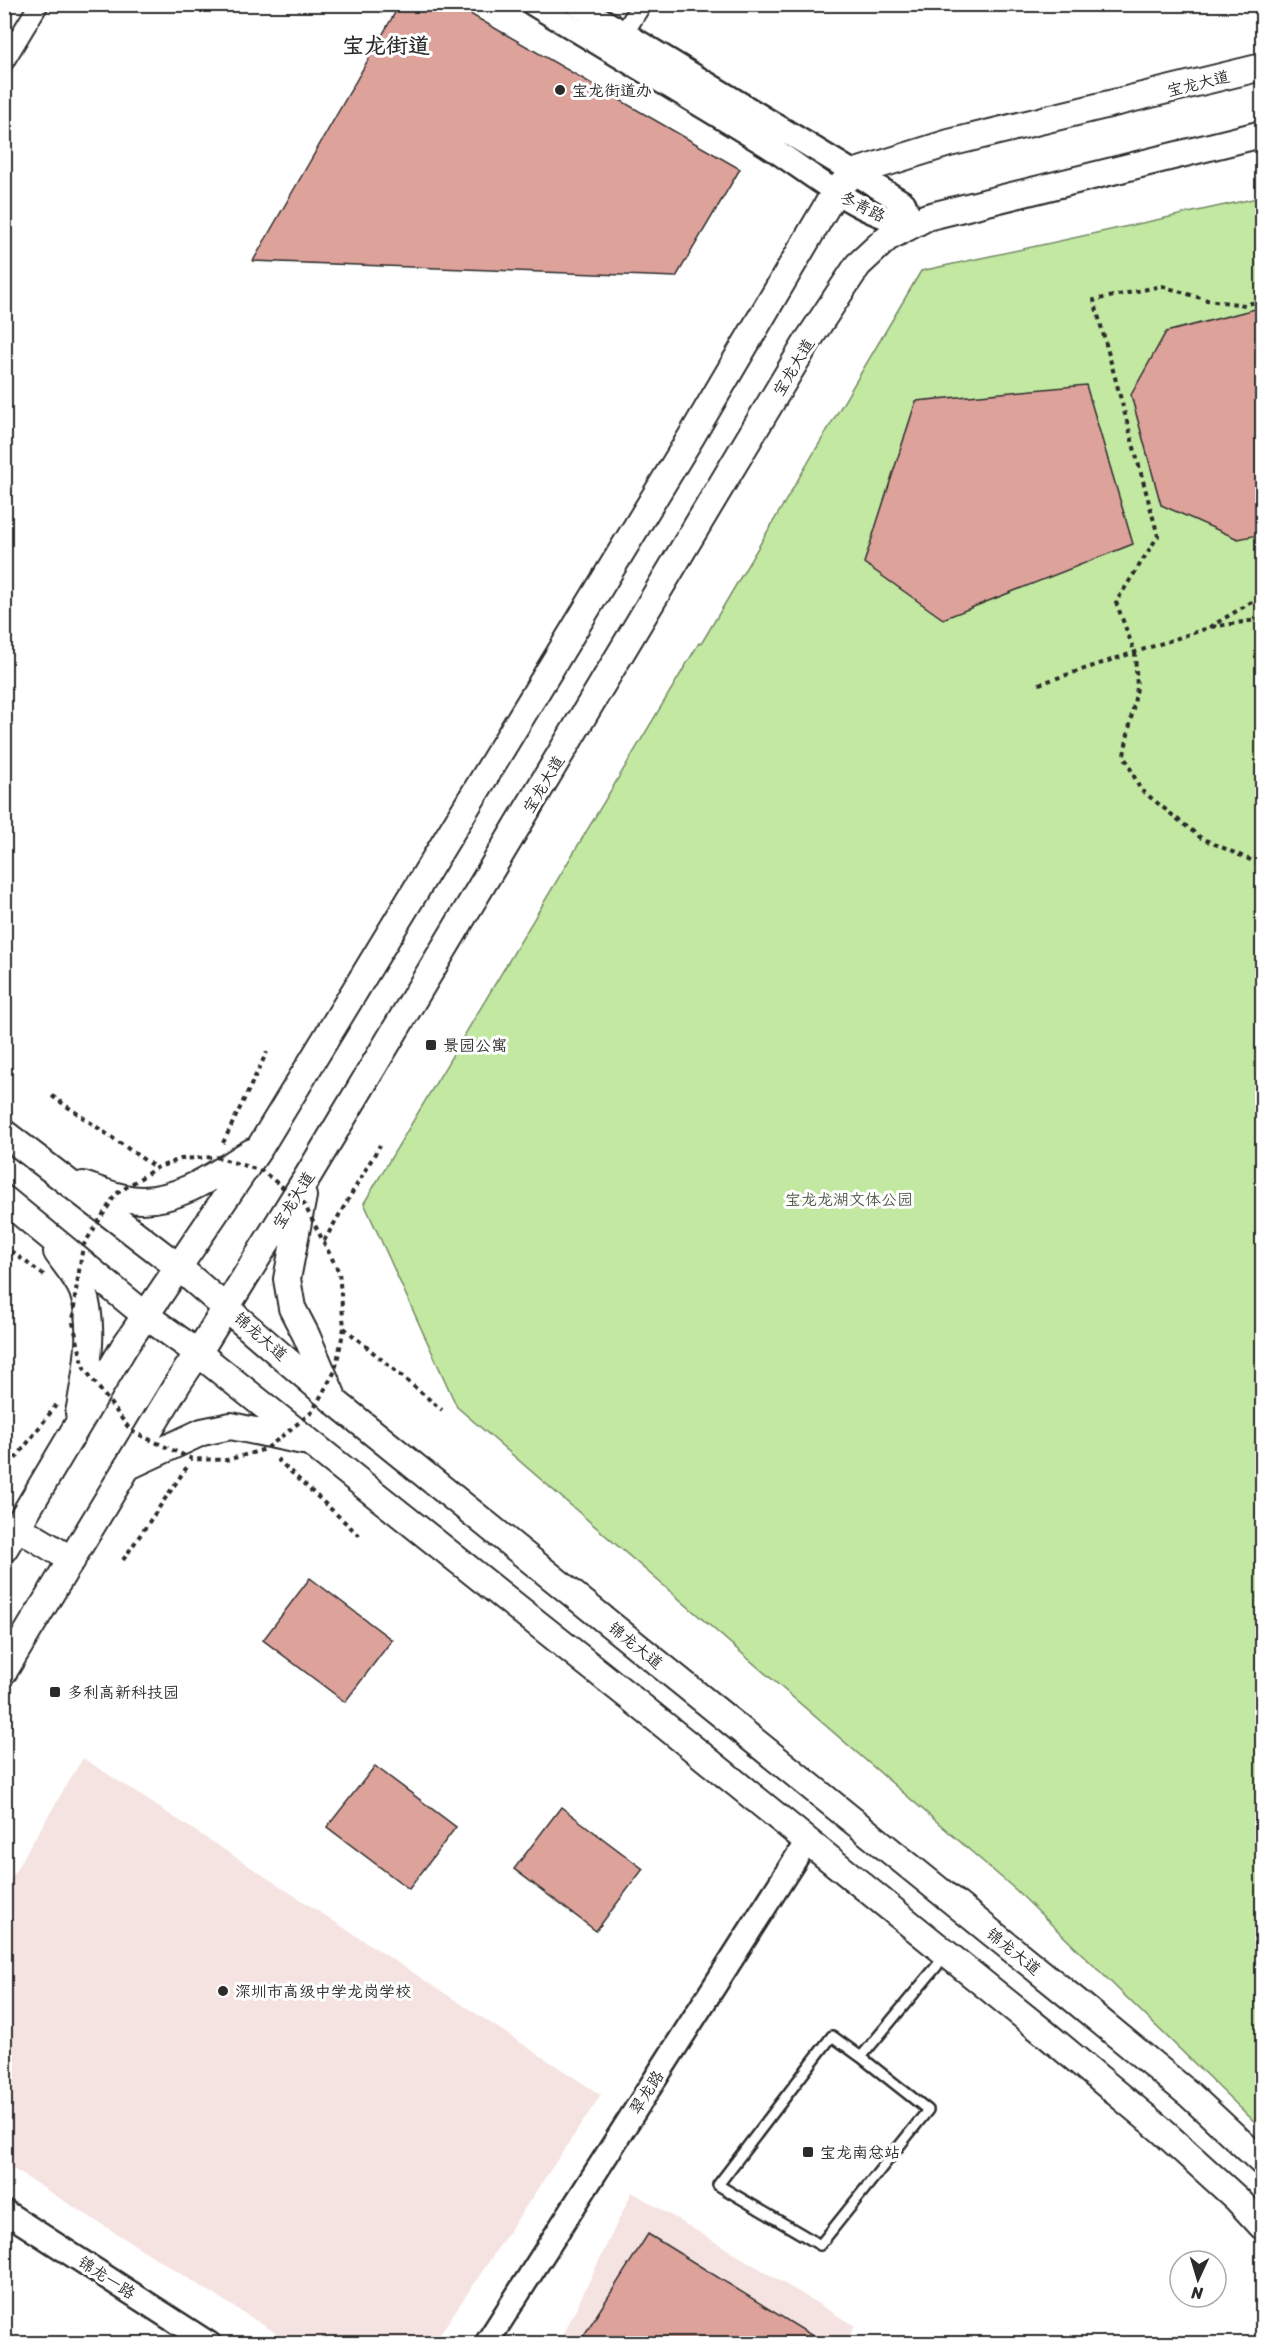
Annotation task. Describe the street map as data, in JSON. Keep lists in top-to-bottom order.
{
  "streets": {
    "main road": ["宝龙大道", "锦龙大道"],
    "street": ["冬青路", "翠龙路", "锦龙一路"]
  },
  "crossings": [
    ["宝龙大道", "冬青路"],
    ["宝龙大道", "锦龙大道"]
  ],
  "districts": ["宝龙街道"],
  "parks": ["宝龙龙湖文体公园"],
  "places": {
    "other": ["宝龙街道办", "深圳市高级中学龙岗学校"],
    "transit": ["景园公寓", "多利高新科技园", "宝龙南总站"]
  },
  "north": "bottom"
}
